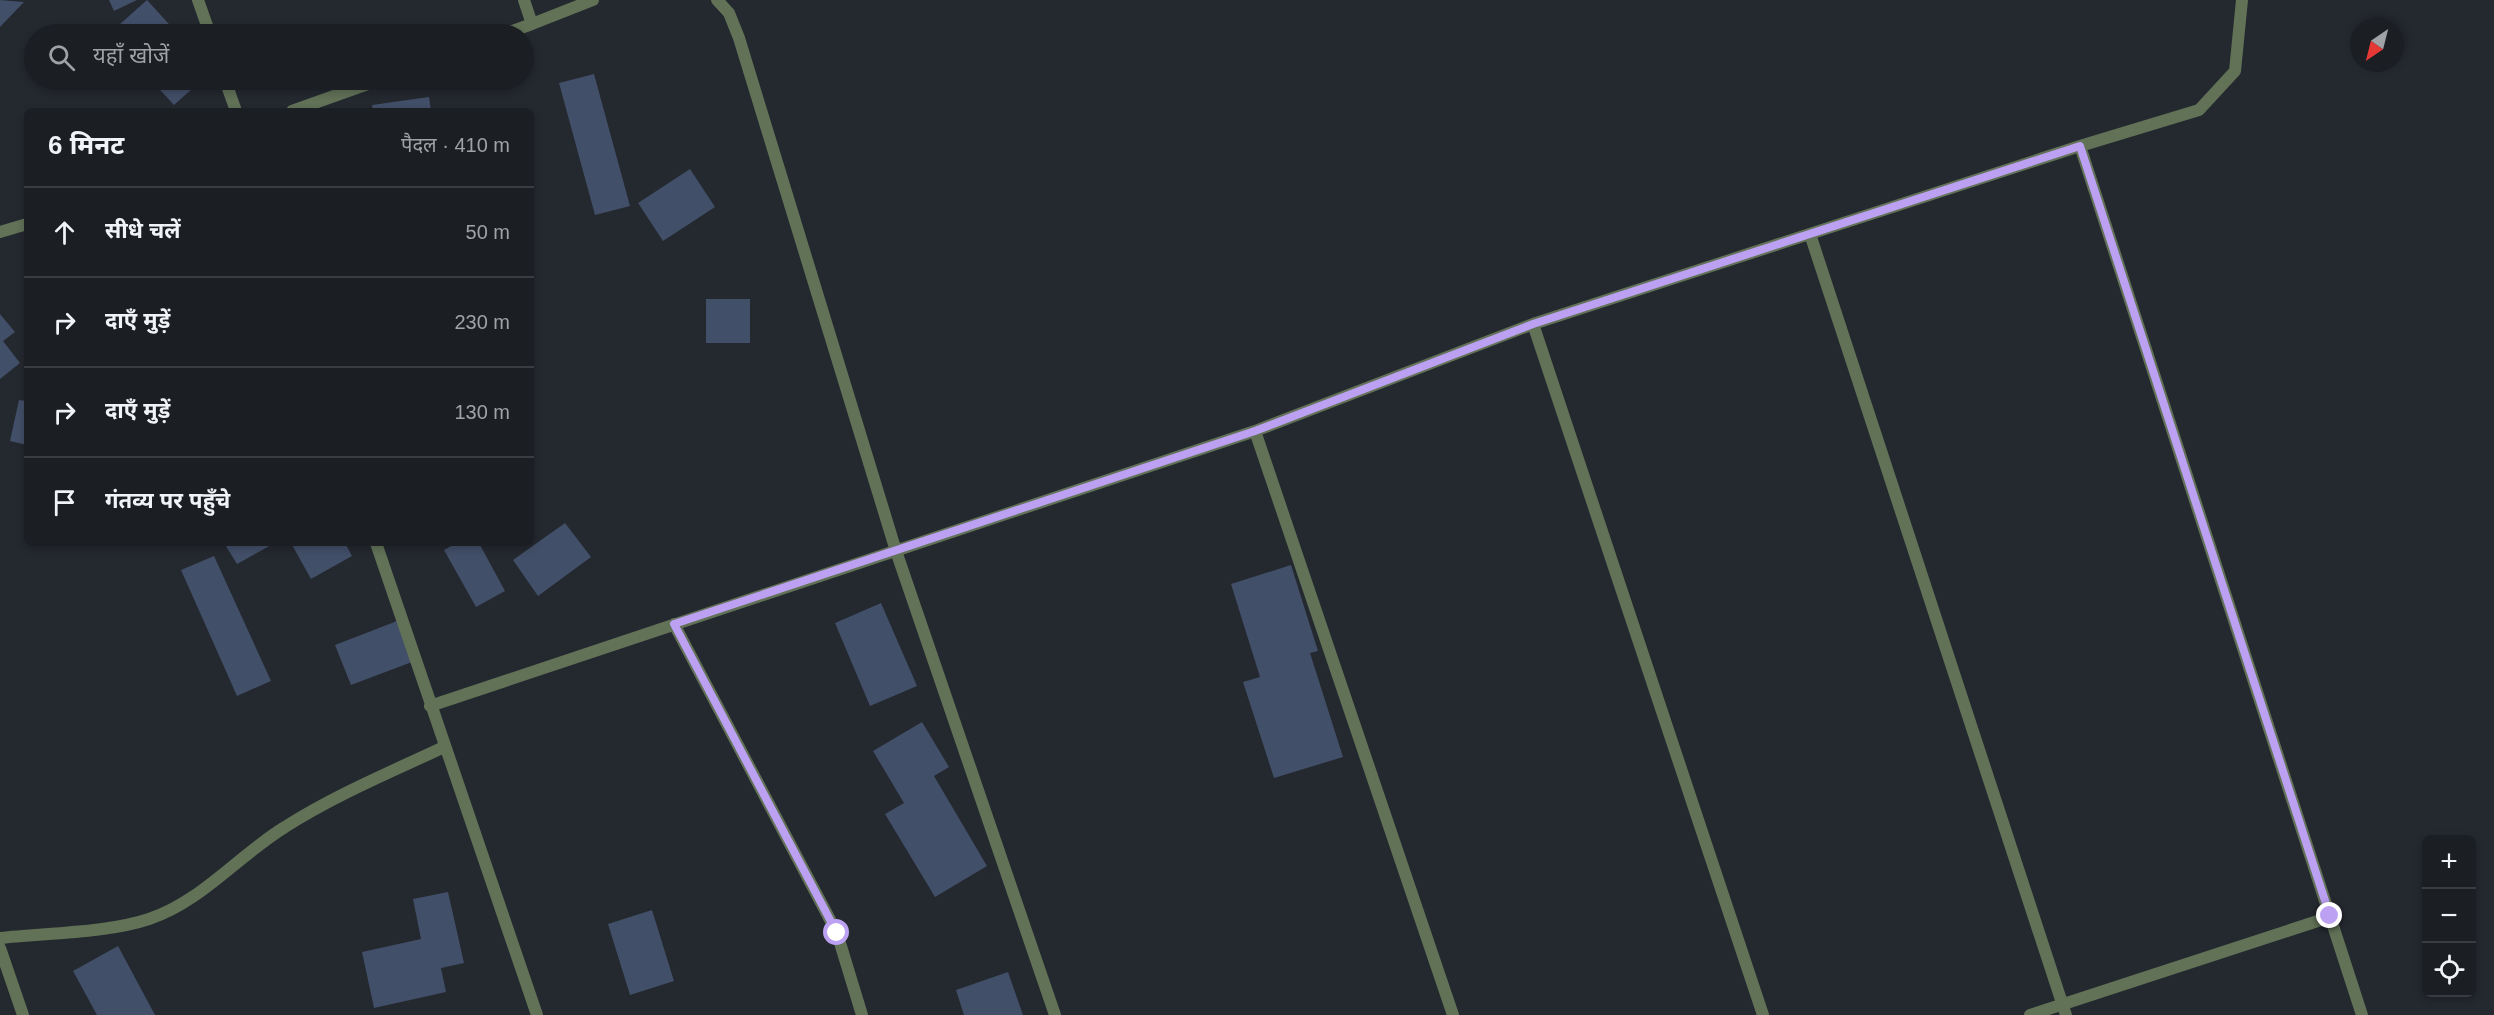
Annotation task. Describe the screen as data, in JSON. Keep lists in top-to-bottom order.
{
  "north": "bottom left",
  "page": {
    "search": "यहाँ खोजें",
    "heading": ["6 मिनट", "पैदल · 410 m"],
    "list": [
      ["सीधे चलें", "50 m"],
      ["दाएँ मुड़ें", "230 m"],
      ["दाएँ मुड़ें", "130 m"],
      "गंतव्य पर पहुँचे"
    ],
    "map_buttons": ["+", "−"]
  }
}
